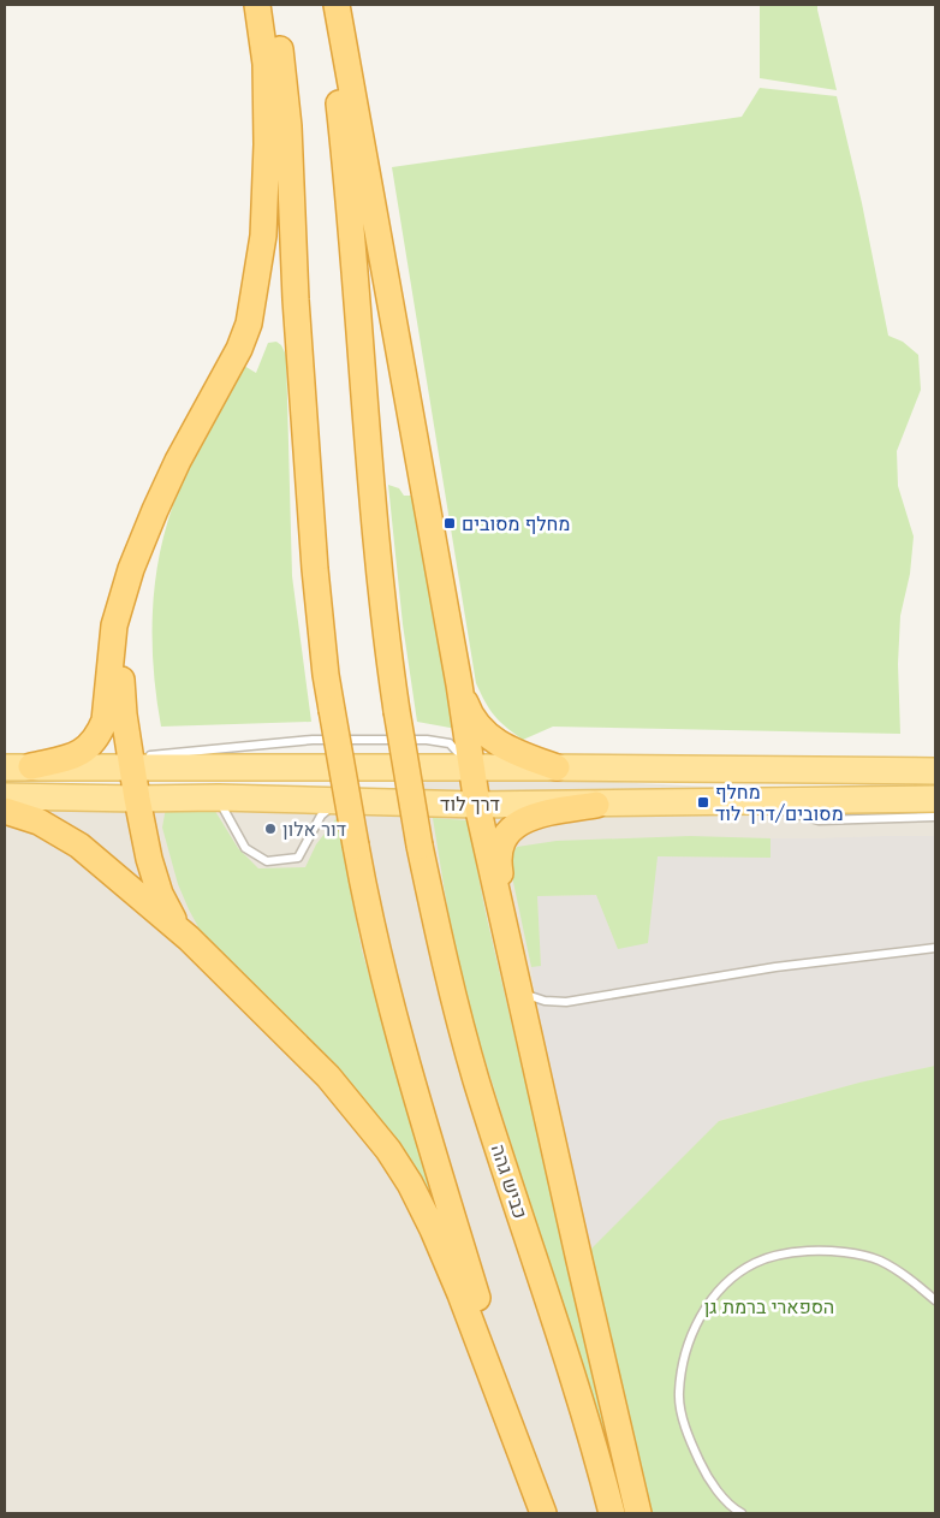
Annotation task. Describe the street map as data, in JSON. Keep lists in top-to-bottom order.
{
  "streets": {
    "highway": ["כביש גהה"],
    "main road": ["דרך לוד"]
  },
  "parks": ["הספארי ברמת גן"],
  "places": {
    "transit": ["מחלף מסובים", "מחלף מסובים/דרך לוד"],
    "other": ["דור אלון"]
  }
}
